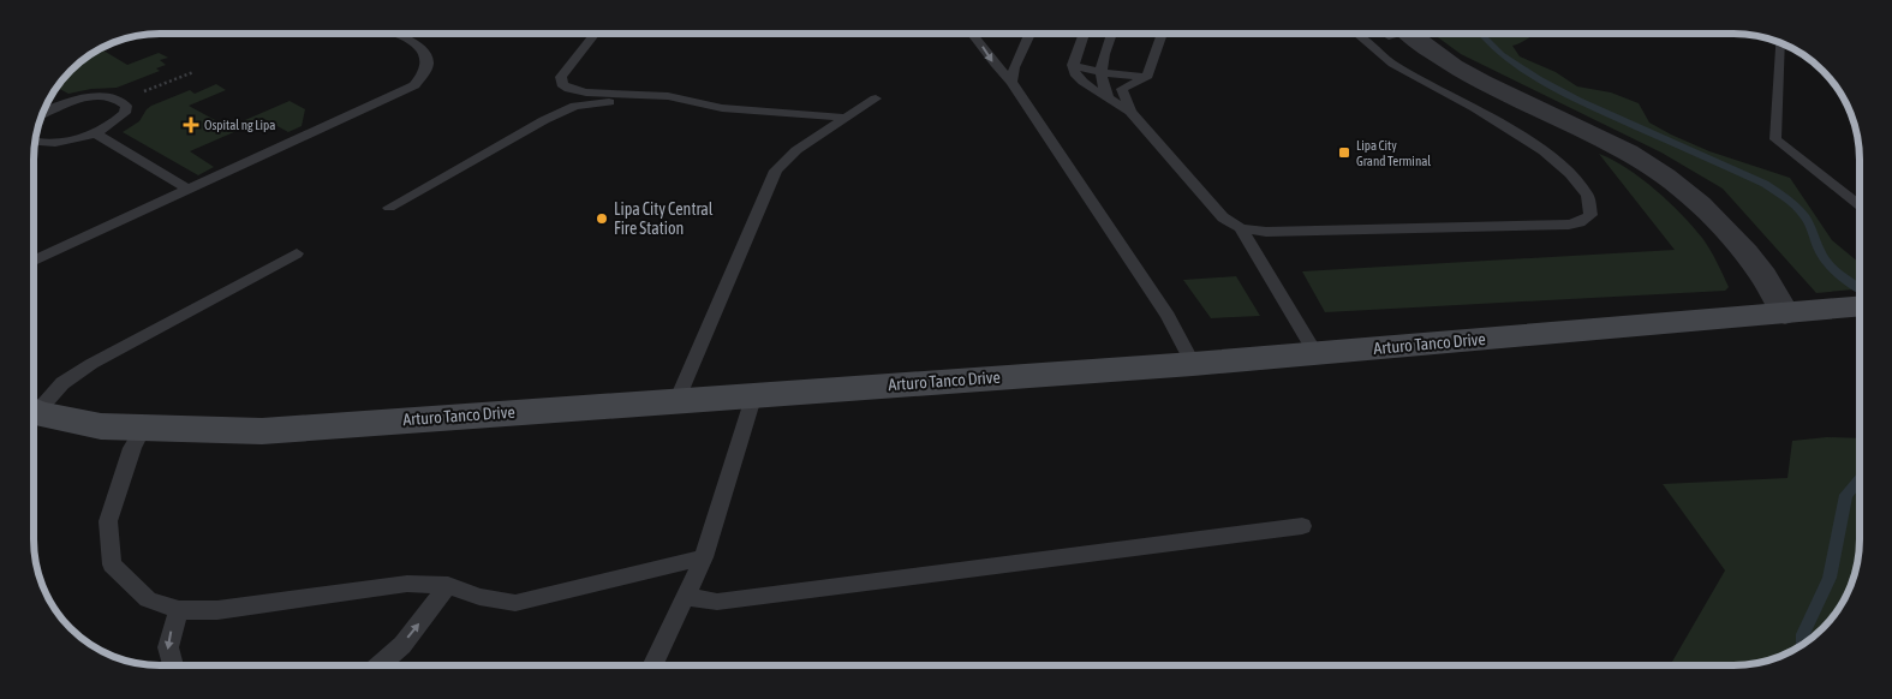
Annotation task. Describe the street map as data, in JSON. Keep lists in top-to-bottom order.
{
  "streets": {
    "street": ["Arturo Tanco Drive"]
  },
  "places": {
    "health": ["Ospital ng Lipa"],
    "transit": ["Lipa City Grand Terminal"],
    "other": ["Lipa City Central Fire Station"]
  }
}
